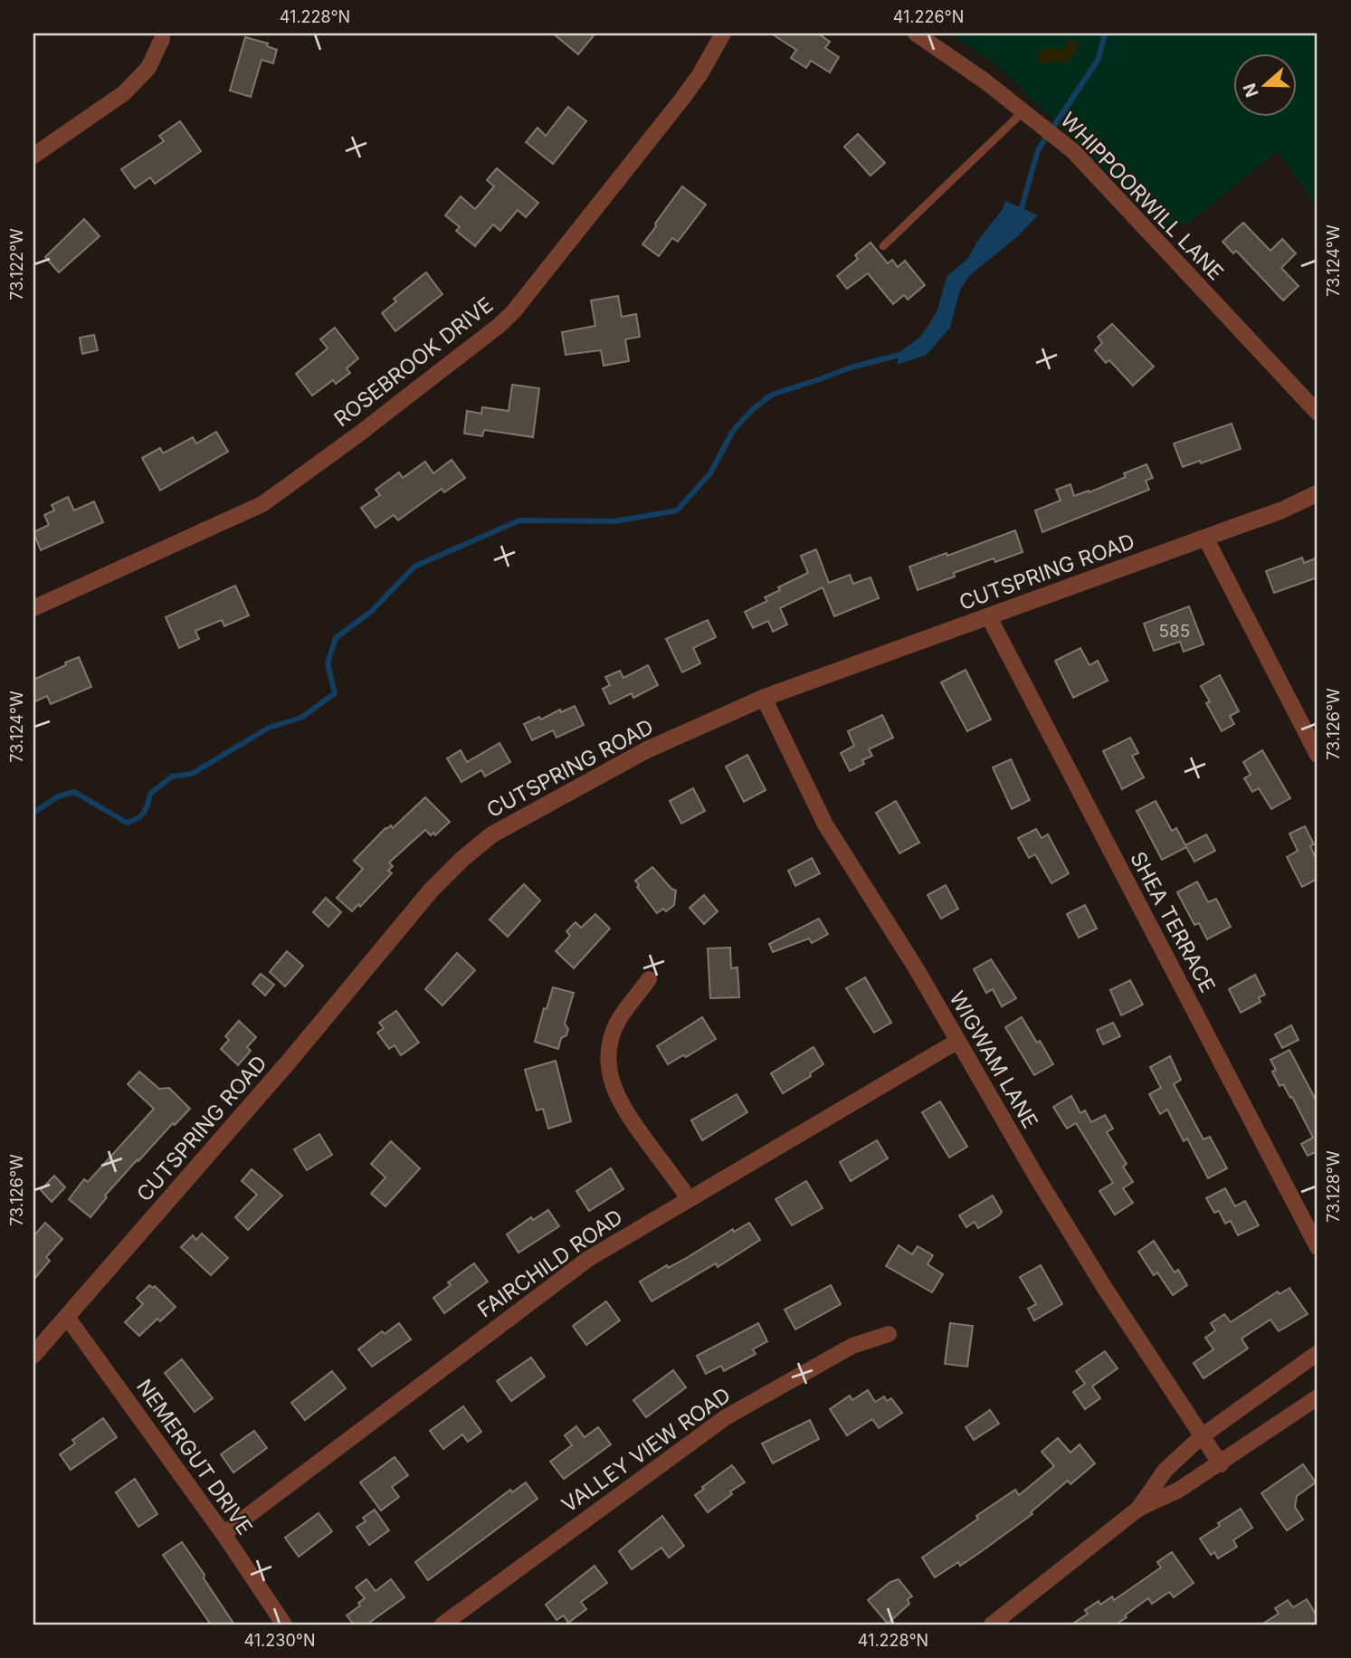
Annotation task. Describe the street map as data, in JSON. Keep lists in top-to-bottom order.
{
  "streets": {
    "street": [
      "WHIPPOORWILL LANE",
      "ROSEBROOK DRIVE",
      "CUTSPRING ROAD",
      "SHEA TERRACE",
      "WIGWAM LANE",
      "FAIRCHILD ROAD",
      "VALLEY VIEW ROAD",
      "NEMERGUT DRIVE"
    ]
  },
  "crossings": [
    ["CUTSPRING ROAD", "SHEA TERRACE"],
    ["CUTSPRING ROAD", "WIGWAM LANE"],
    ["CUTSPRING ROAD", "NEMERGUT DRIVE"],
    ["WIGWAM LANE", "FAIRCHILD ROAD"],
    ["FAIRCHILD ROAD", "NEMERGUT DRIVE"]
  ],
  "house_numbers": ["585"],
  "north": "left",
  "coordinates": [
    "41.228°N",
    "41.226°N",
    "73.124°W",
    "73.122°W",
    "73.126°W",
    "73.128°W",
    "41.230°N"
  ]
}
